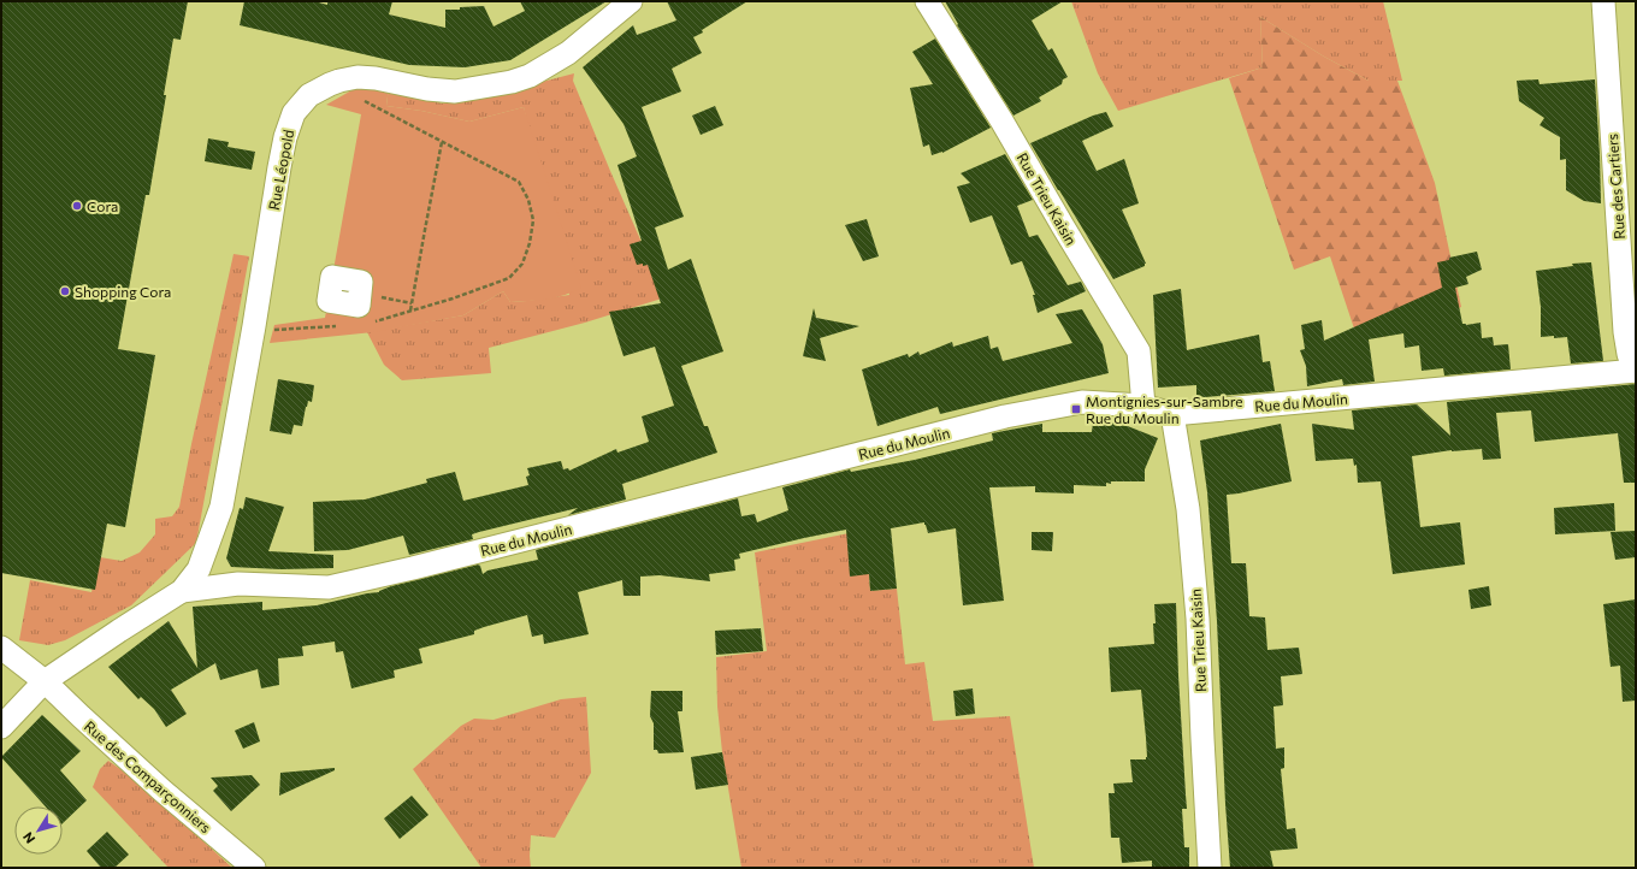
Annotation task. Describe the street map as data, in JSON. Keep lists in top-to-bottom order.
{
  "streets": {
    "street": [
      "Rue Léopold",
      "Rue des Cartiers",
      "Rue Trieu Kaisin",
      "Rue du Moulin",
      "Rue des Comparçonniers"
    ]
  },
  "crossings": [
    ["Rue Léopold", "Rue du Moulin"],
    ["Rue des Cartiers", "Rue du Moulin"],
    ["Rue Trieu Kaisin", "Rue du Moulin"]
  ],
  "places": {
    "other": ["Cora", "Shopping Cora"],
    "transit": ["Montignies-sur-Sambre Rue du Moulin"]
  },
  "north": "bottom left"
}
